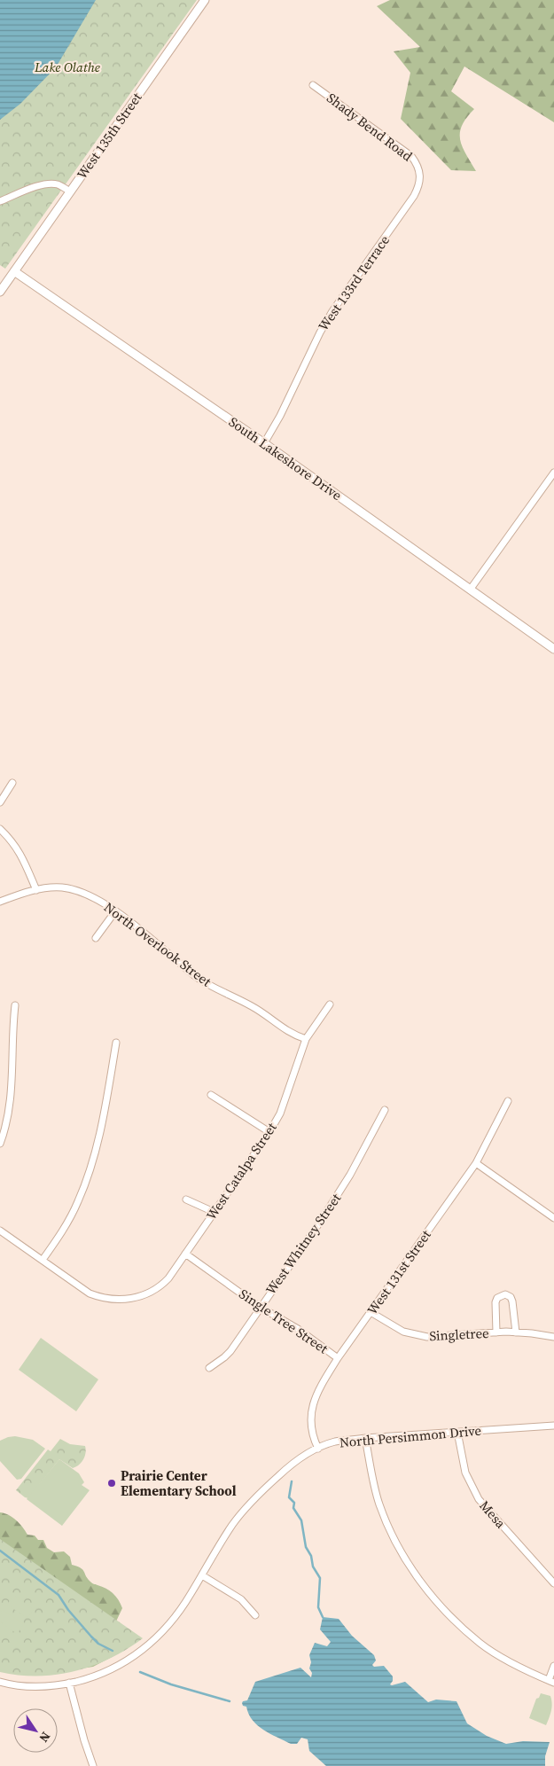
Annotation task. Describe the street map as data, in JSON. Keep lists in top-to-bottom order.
{
  "streets": {
    "street": [
      "Shady Bend Road",
      "West 135th Street",
      "West 133rd Terrace",
      "South Lakeshore Drive",
      "North Overlook Street",
      "West Catalpa Street",
      "West Whitney Street",
      "West 131st Street",
      "Single Tree Street",
      "Singletree",
      "North Persimmon Drive",
      "Mesa"
    ]
  },
  "crossings": [
    ["Shady Bend Road", "West 133rd Terrace"],
    ["West 135th Street", "South Lakeshore Drive"],
    ["West 133rd Terrace", "South Lakeshore Drive"],
    ["North Overlook Street", "West Catalpa Street"],
    ["West Catalpa Street", "Single Tree Street"],
    ["West Whitney Street", "Single Tree Street"],
    ["West 131st Street", "Single Tree Street"],
    ["West 131st Street", "Singletree"],
    ["West 131st Street", "North Persimmon Drive"],
    ["North Persimmon Drive", "Mesa"]
  ],
  "parks": ["Lake Olathe"],
  "places": ["Prairie Center Elementary School"],
  "north": "bottom right"
}
